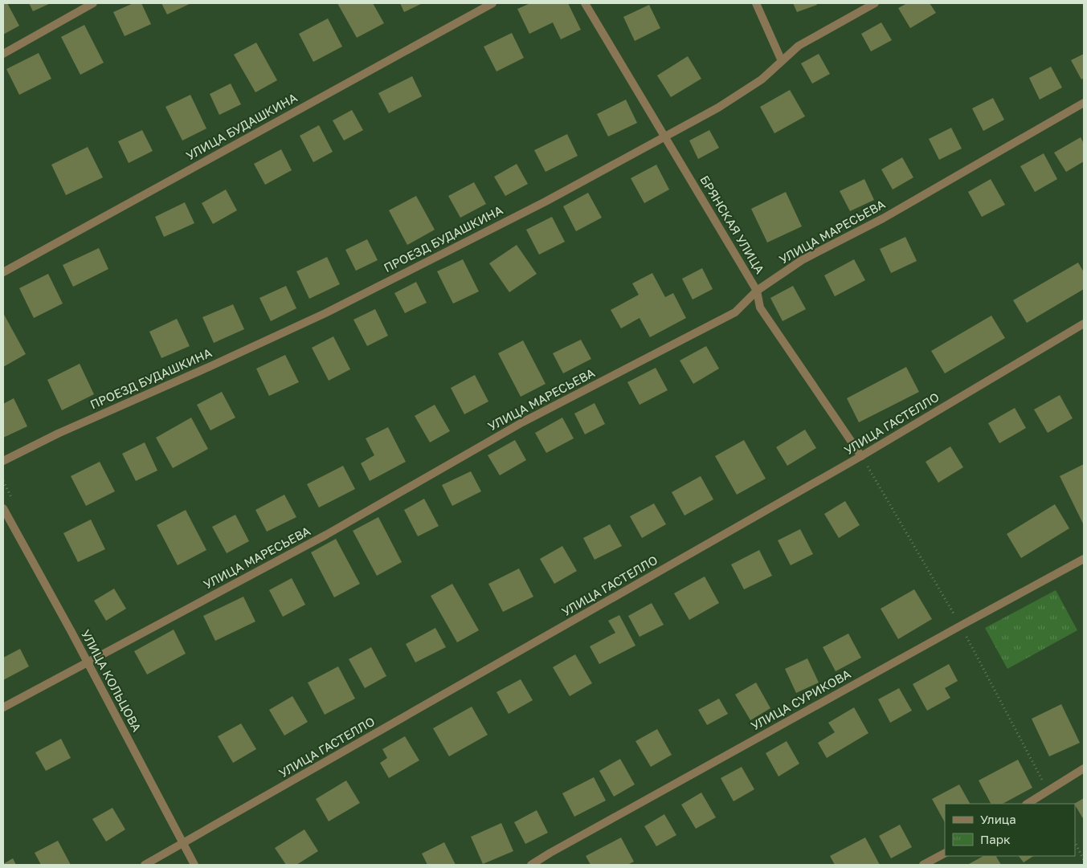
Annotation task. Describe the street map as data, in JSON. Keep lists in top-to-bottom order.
{
  "streets": {
    "street": [
      "УЛИЦА БУДАШКИНА",
      "БРЯНСКАЯ УЛИЦА",
      "УЛИЦА МАРЕСЬЕВА",
      "ПРОЕЗД БУДАШКИНА",
      "УЛИЦА ГАСТЕЛЛО",
      "УЛИЦА КОЛЬЦОВА",
      "УЛИЦА СУРИКОВА"
    ]
  },
  "crossings": [
    ["БРЯНСКАЯ УЛИЦА", "УЛИЦА МАРЕСЬЕВА"],
    ["БРЯНСКАЯ УЛИЦА", "ПРОЕЗД БУДАШКИНА"],
    ["БРЯНСКАЯ УЛИЦА", "УЛИЦА ГАСТЕЛЛО"],
    ["УЛИЦА МАРЕСЬЕВА", "УЛИЦА КОЛЬЦОВА"],
    ["УЛИЦА ГАСТЕЛЛО", "УЛИЦА КОЛЬЦОВА"]
  ],
  "legend": ["Улица", "Парк"]
}
